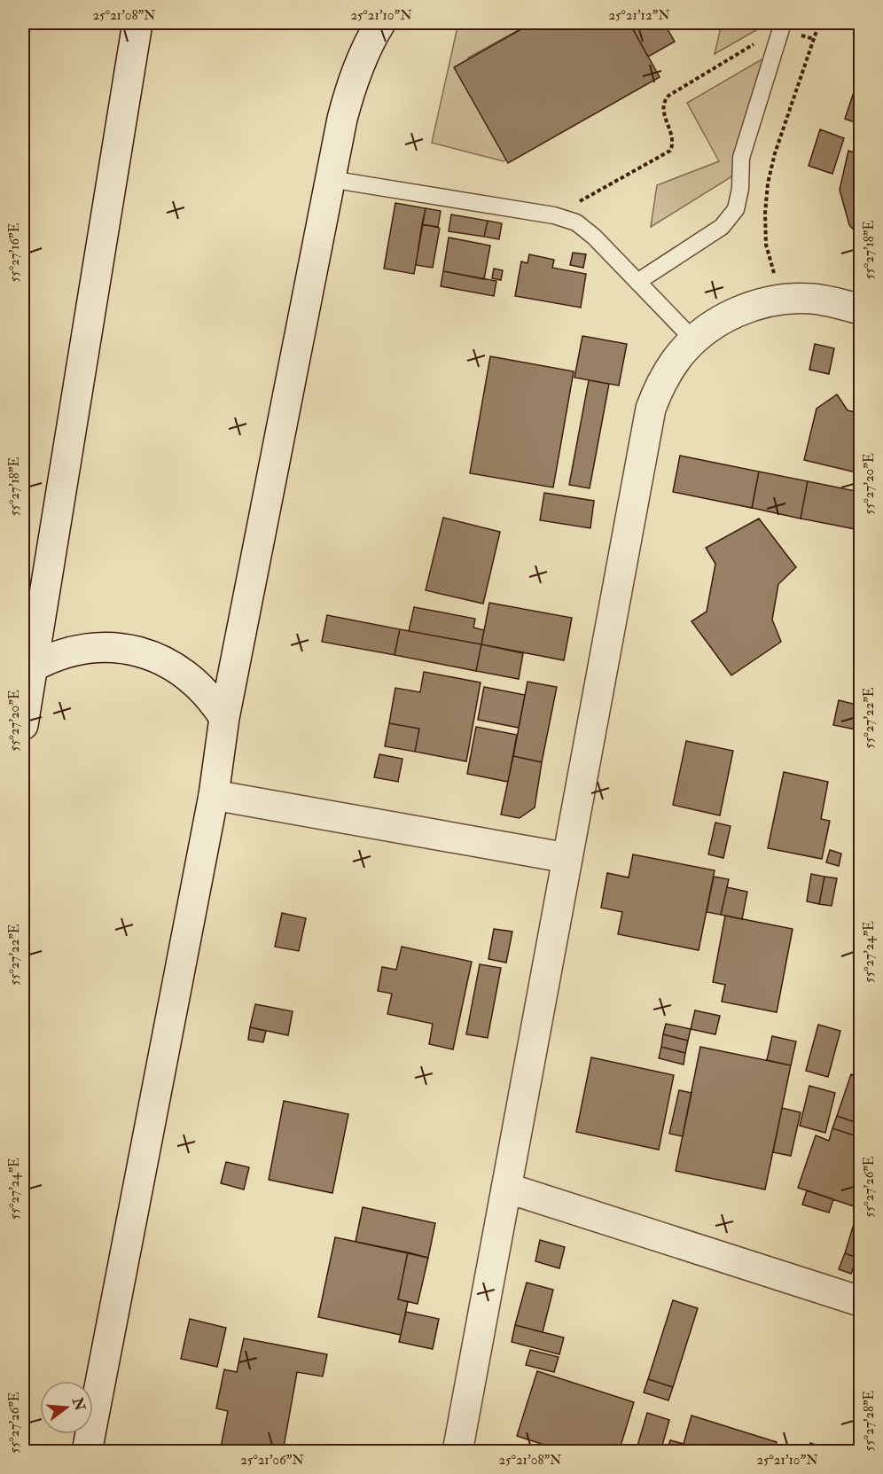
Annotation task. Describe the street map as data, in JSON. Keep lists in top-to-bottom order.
{
  "north": "right",
  "coordinates": [
    "25°21'08\"N",
    "25°21'10\"N",
    "25°21'12\"N",
    "55°27'18\"E",
    "55°27'16\"E",
    "55°27'20\"E",
    "55°27'22\"E",
    "55°27'24\"E",
    "55°27'26\"E",
    "55°27'28\"E",
    "25°21'06\"N"
  ]
}
